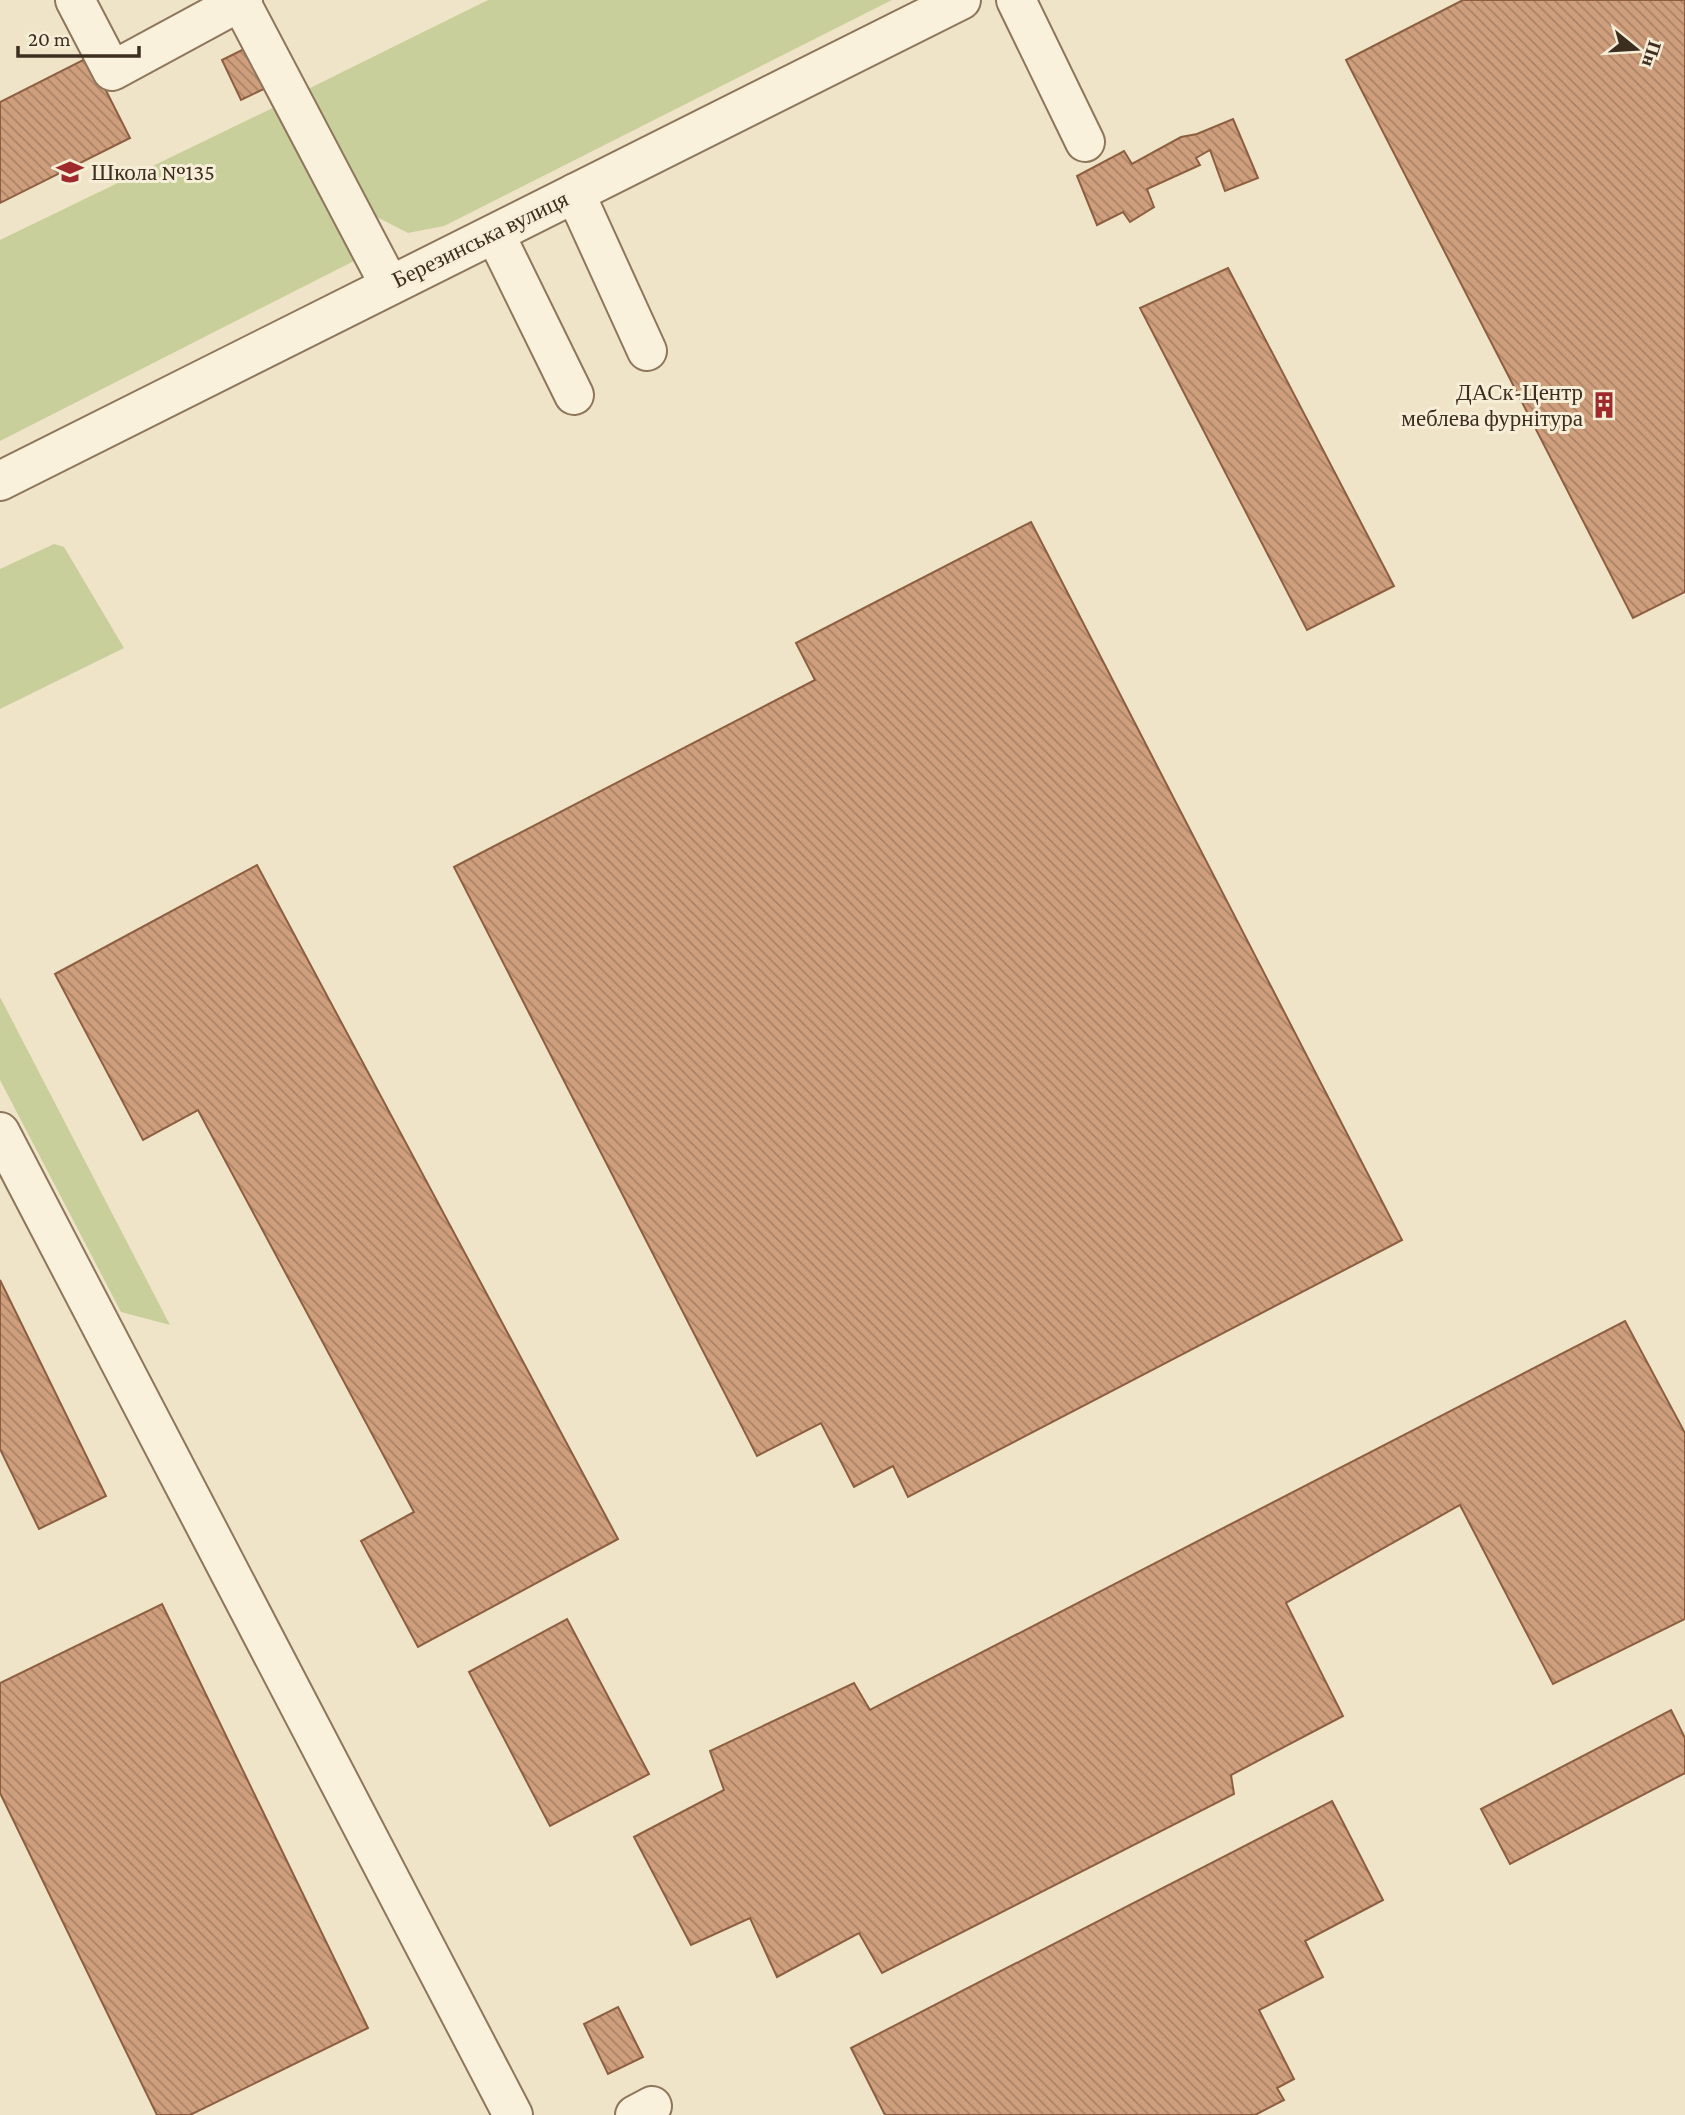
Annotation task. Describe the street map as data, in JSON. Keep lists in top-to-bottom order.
{
  "streets": {
    "street": ["Березинська вулиця"]
  },
  "places": {
    "school or university": ["Школа №135"],
    "building": ["ДАСк-Центр меблева фурнітура"]
  },
  "scale_bar": "20 m",
  "north": "right"
}
